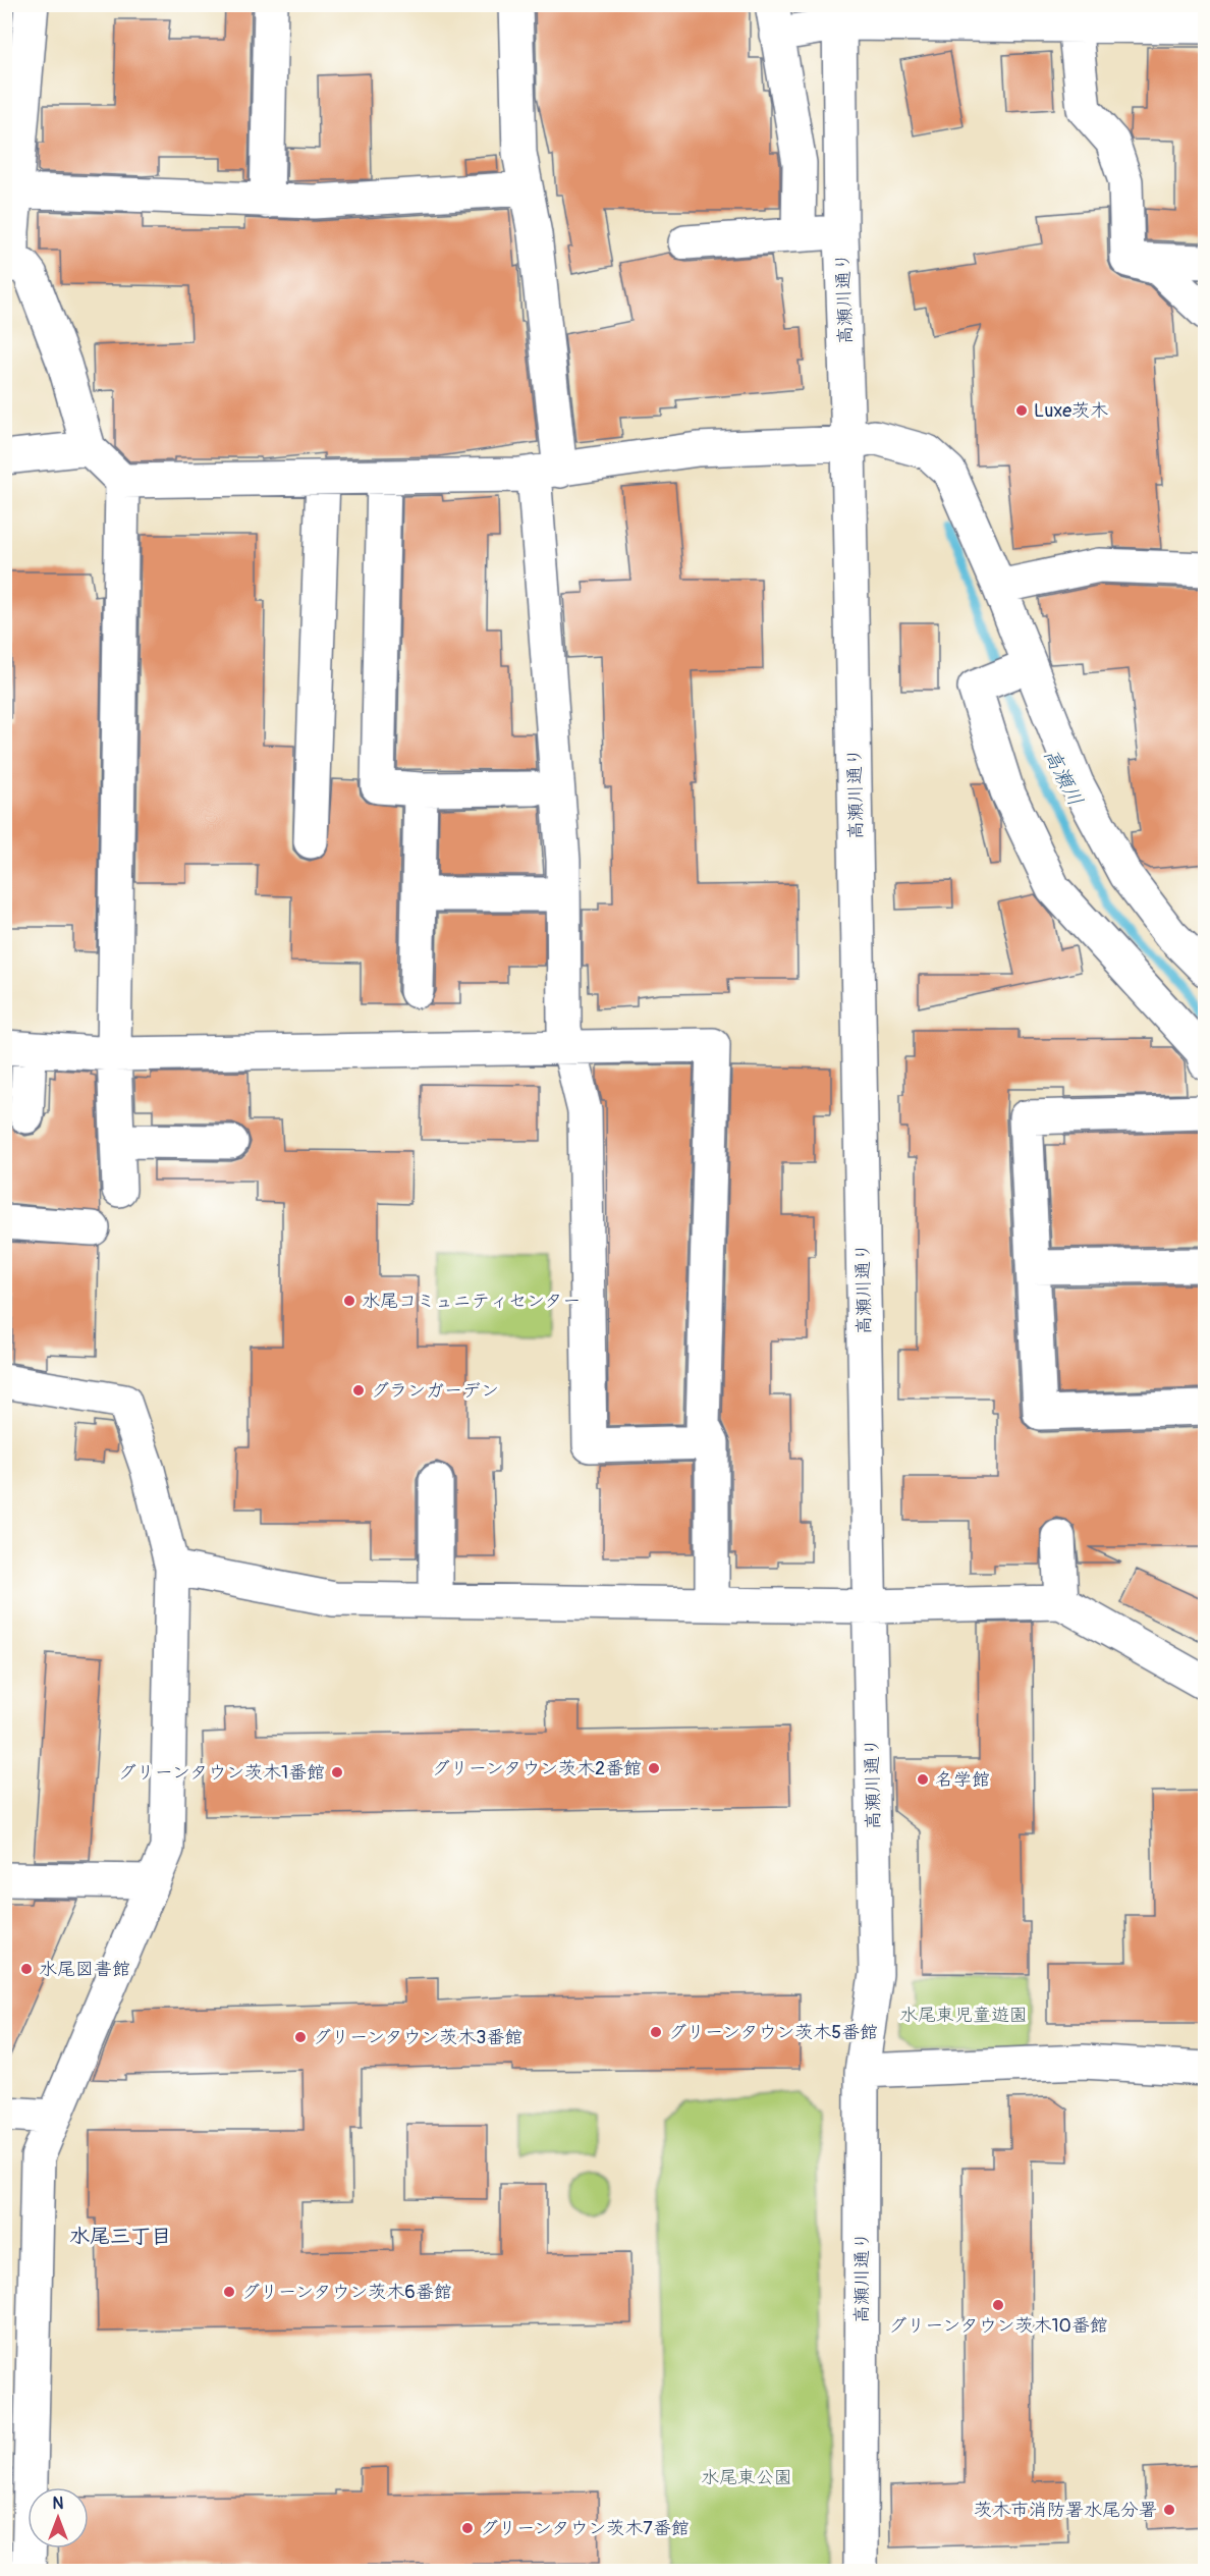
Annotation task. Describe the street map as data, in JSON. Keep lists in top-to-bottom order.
{
  "streets": {
    "street": ["高瀬川通り"]
  },
  "districts": ["水尾三丁目"],
  "water": ["高瀬川"],
  "parks": ["水尾東児童遊園", "水尾東公園"],
  "places": [
    "Luxe茨木",
    "水尾コミュニティセンター",
    "グランガーデン",
    "グリーンタウン茨木2番館",
    "グリーンタウン茨木1番館",
    "名学館",
    "水尾図書館",
    "グリーンタウン茨木5番館",
    "グリーンタウン茨木3番館",
    "グリーンタウン茨木6番館",
    "グリーンタウン茨木10番館",
    "茨木市消防署水尾分署",
    "グリーンタウン茨木7番館"
  ],
  "north": "top"
}
